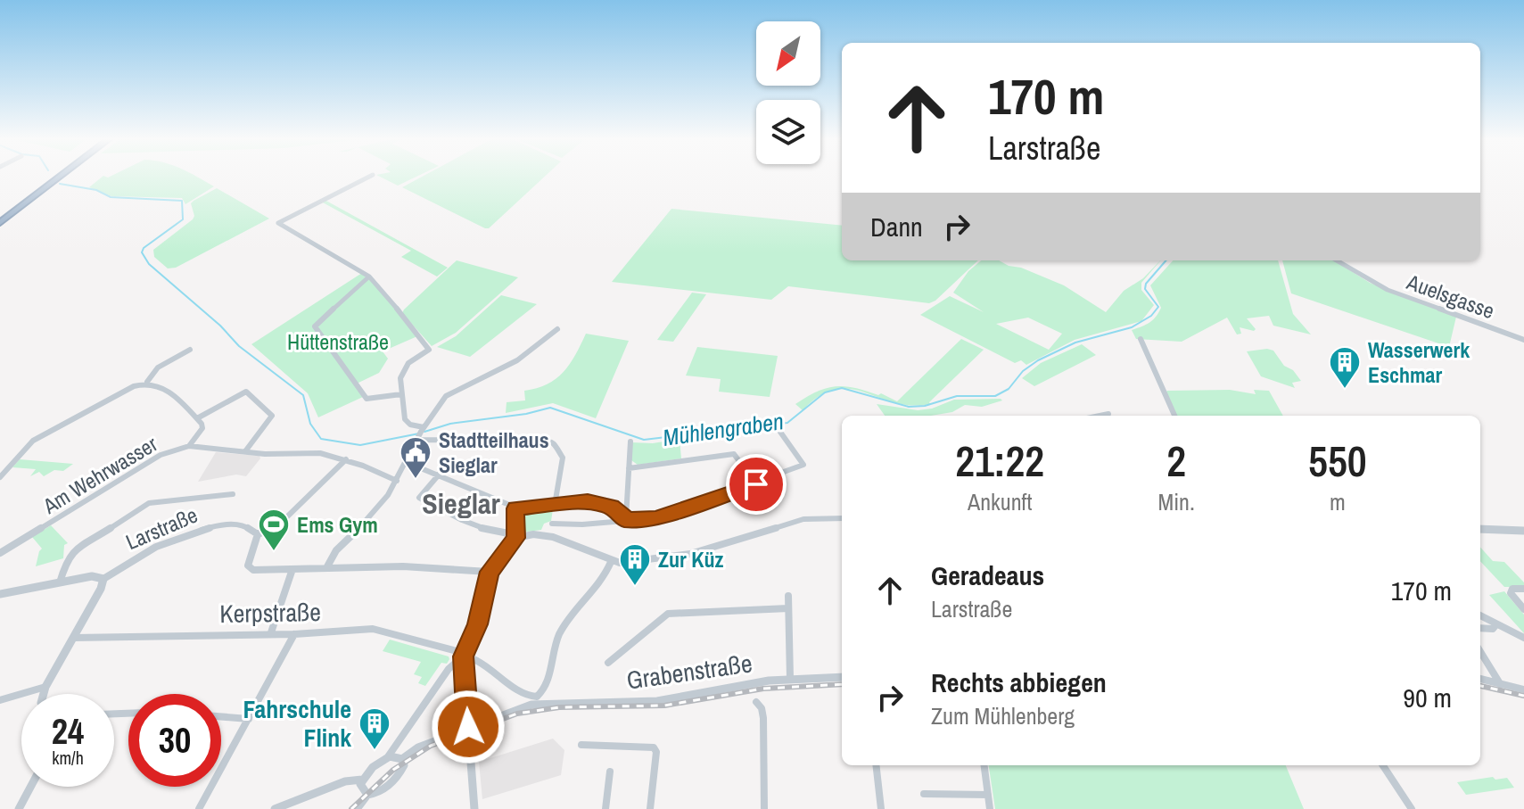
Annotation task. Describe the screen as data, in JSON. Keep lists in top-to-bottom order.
{
  "streets": {
    "street": [
      "Auelsgasse",
      "Am Wehrwasser",
      "Larstraße",
      "Kerpstraße",
      "Grabenstraße"
    ]
  },
  "crossings": [
    ["Larstraße", "Kerpstraße"]
  ],
  "districts": ["Sieglar"],
  "water": ["Mühlengraben"],
  "parks": ["Hüttenstraße"],
  "places": {
    "building": ["Wasserwerk Eschmar", "Zur Küz", "Fahrschule Flink"],
    "public building": ["Stadtteilhaus Sieglar"],
    "sports": ["Ems Gym"]
  },
  "north": "bottom left",
  "page": {
    "turn": ["170 m", "Larstraße"],
    "then": "Dann",
    "eta": [
      "21:22",
      "Ankunft",
      "2",
      "Min.",
      "550",
      "m"
    ],
    "list": [
      {
        "name": "Geradeaus",
        "note": "Larstraße",
        "value": "170 m"
      },
      {
        "name": "Rechts abbiegen",
        "note": "Zum Mühlenberg",
        "value": "90 m"
      }
    ],
    "speed": "24 km/h",
    "limit": "30"
  }
}
